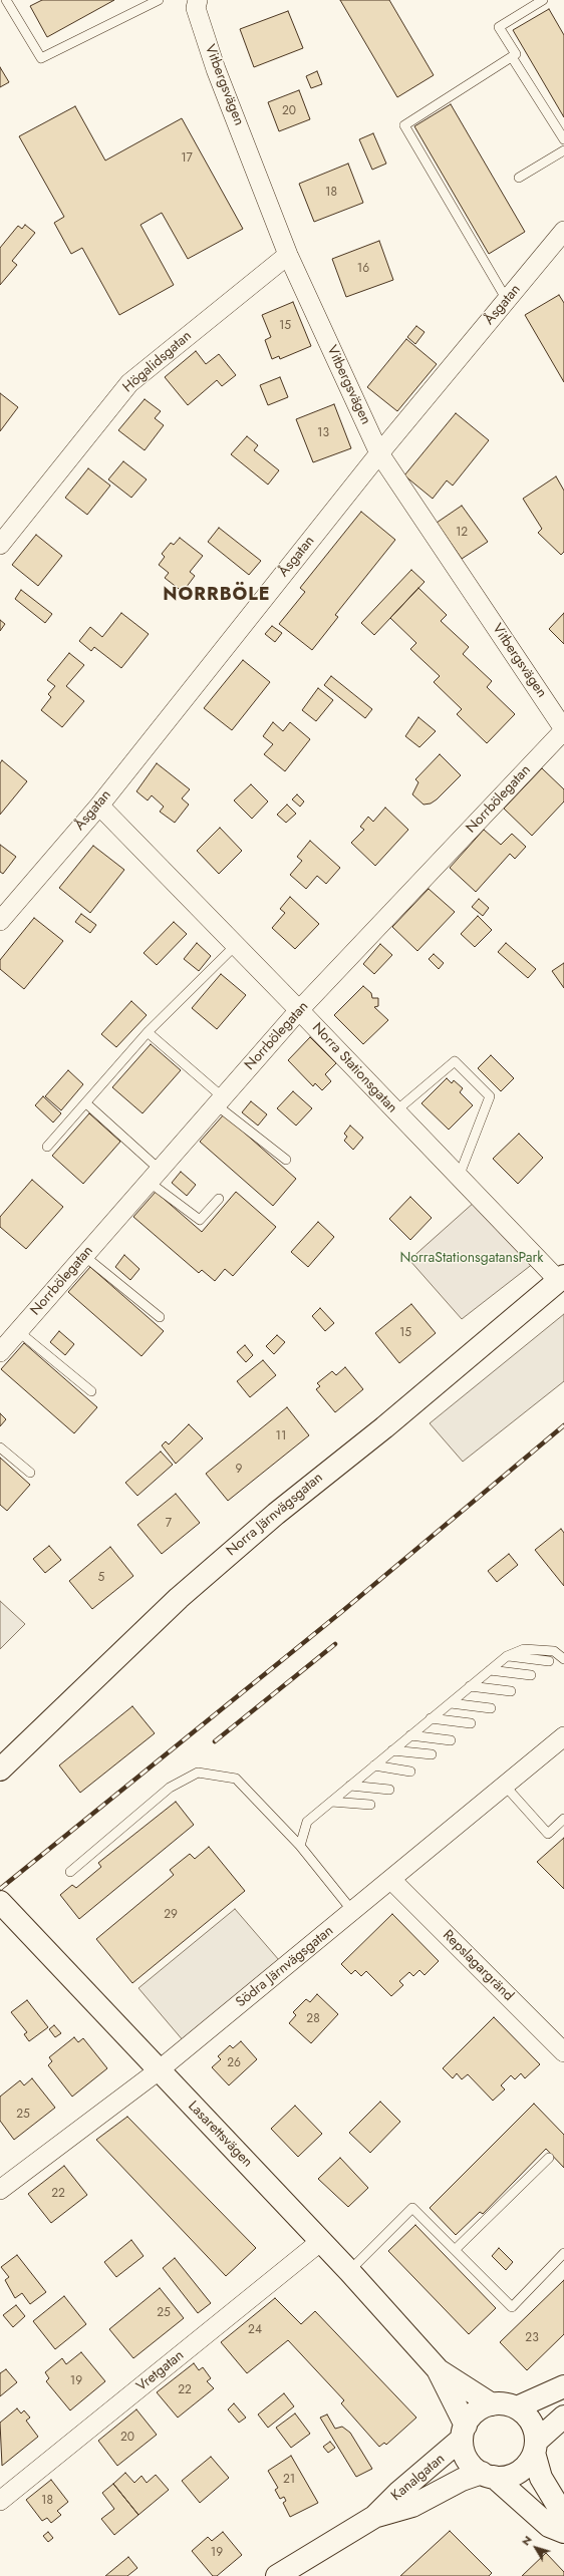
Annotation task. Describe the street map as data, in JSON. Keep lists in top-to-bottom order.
{
  "streets": {
    "main road": ["Norra Järnvägsgatan", "Lasarettsvägen", "Kanalgatan"],
    "street": [
      "Vitbergsvägen",
      "Åsgatan",
      "Högalidsgatan",
      "Norrbölegatan",
      "Norra Stationsgatan",
      "Repslagargränd",
      "Södra Järnvägsgatan",
      "Vretgatan"
    ]
  },
  "crossings": [
    ["Vitbergsvägen", "Åsgatan"],
    ["Vitbergsvägen", "Högalidsgatan"],
    ["Vitbergsvägen", "Norrbölegatan"],
    ["Åsgatan", "Norra Stationsgatan"],
    ["Norrbölegatan", "Norra Stationsgatan"],
    ["Norra Stationsgatan", "Norra Järnvägsgatan"],
    ["Repslagargränd", "Södra Järnvägsgatan"],
    ["Södra Järnvägsgatan", "Lasarettsvägen"],
    ["Lasarettsvägen", "Vretgatan"],
    ["Lasarettsvägen", "Kanalgatan"]
  ],
  "districts": ["NORRBÖLE"],
  "parks": ["NorraStationsgatansPark"],
  "house_numbers": [
    "20",
    "17",
    "18",
    "16",
    "15",
    "13",
    "12",
    "15",
    "11",
    "9",
    "7",
    "5",
    "29",
    "28",
    "26",
    "25",
    "22",
    "25",
    "24",
    "23",
    "19",
    "22",
    "20",
    "21",
    "18",
    "19"
  ],
  "north": "top left"
}
